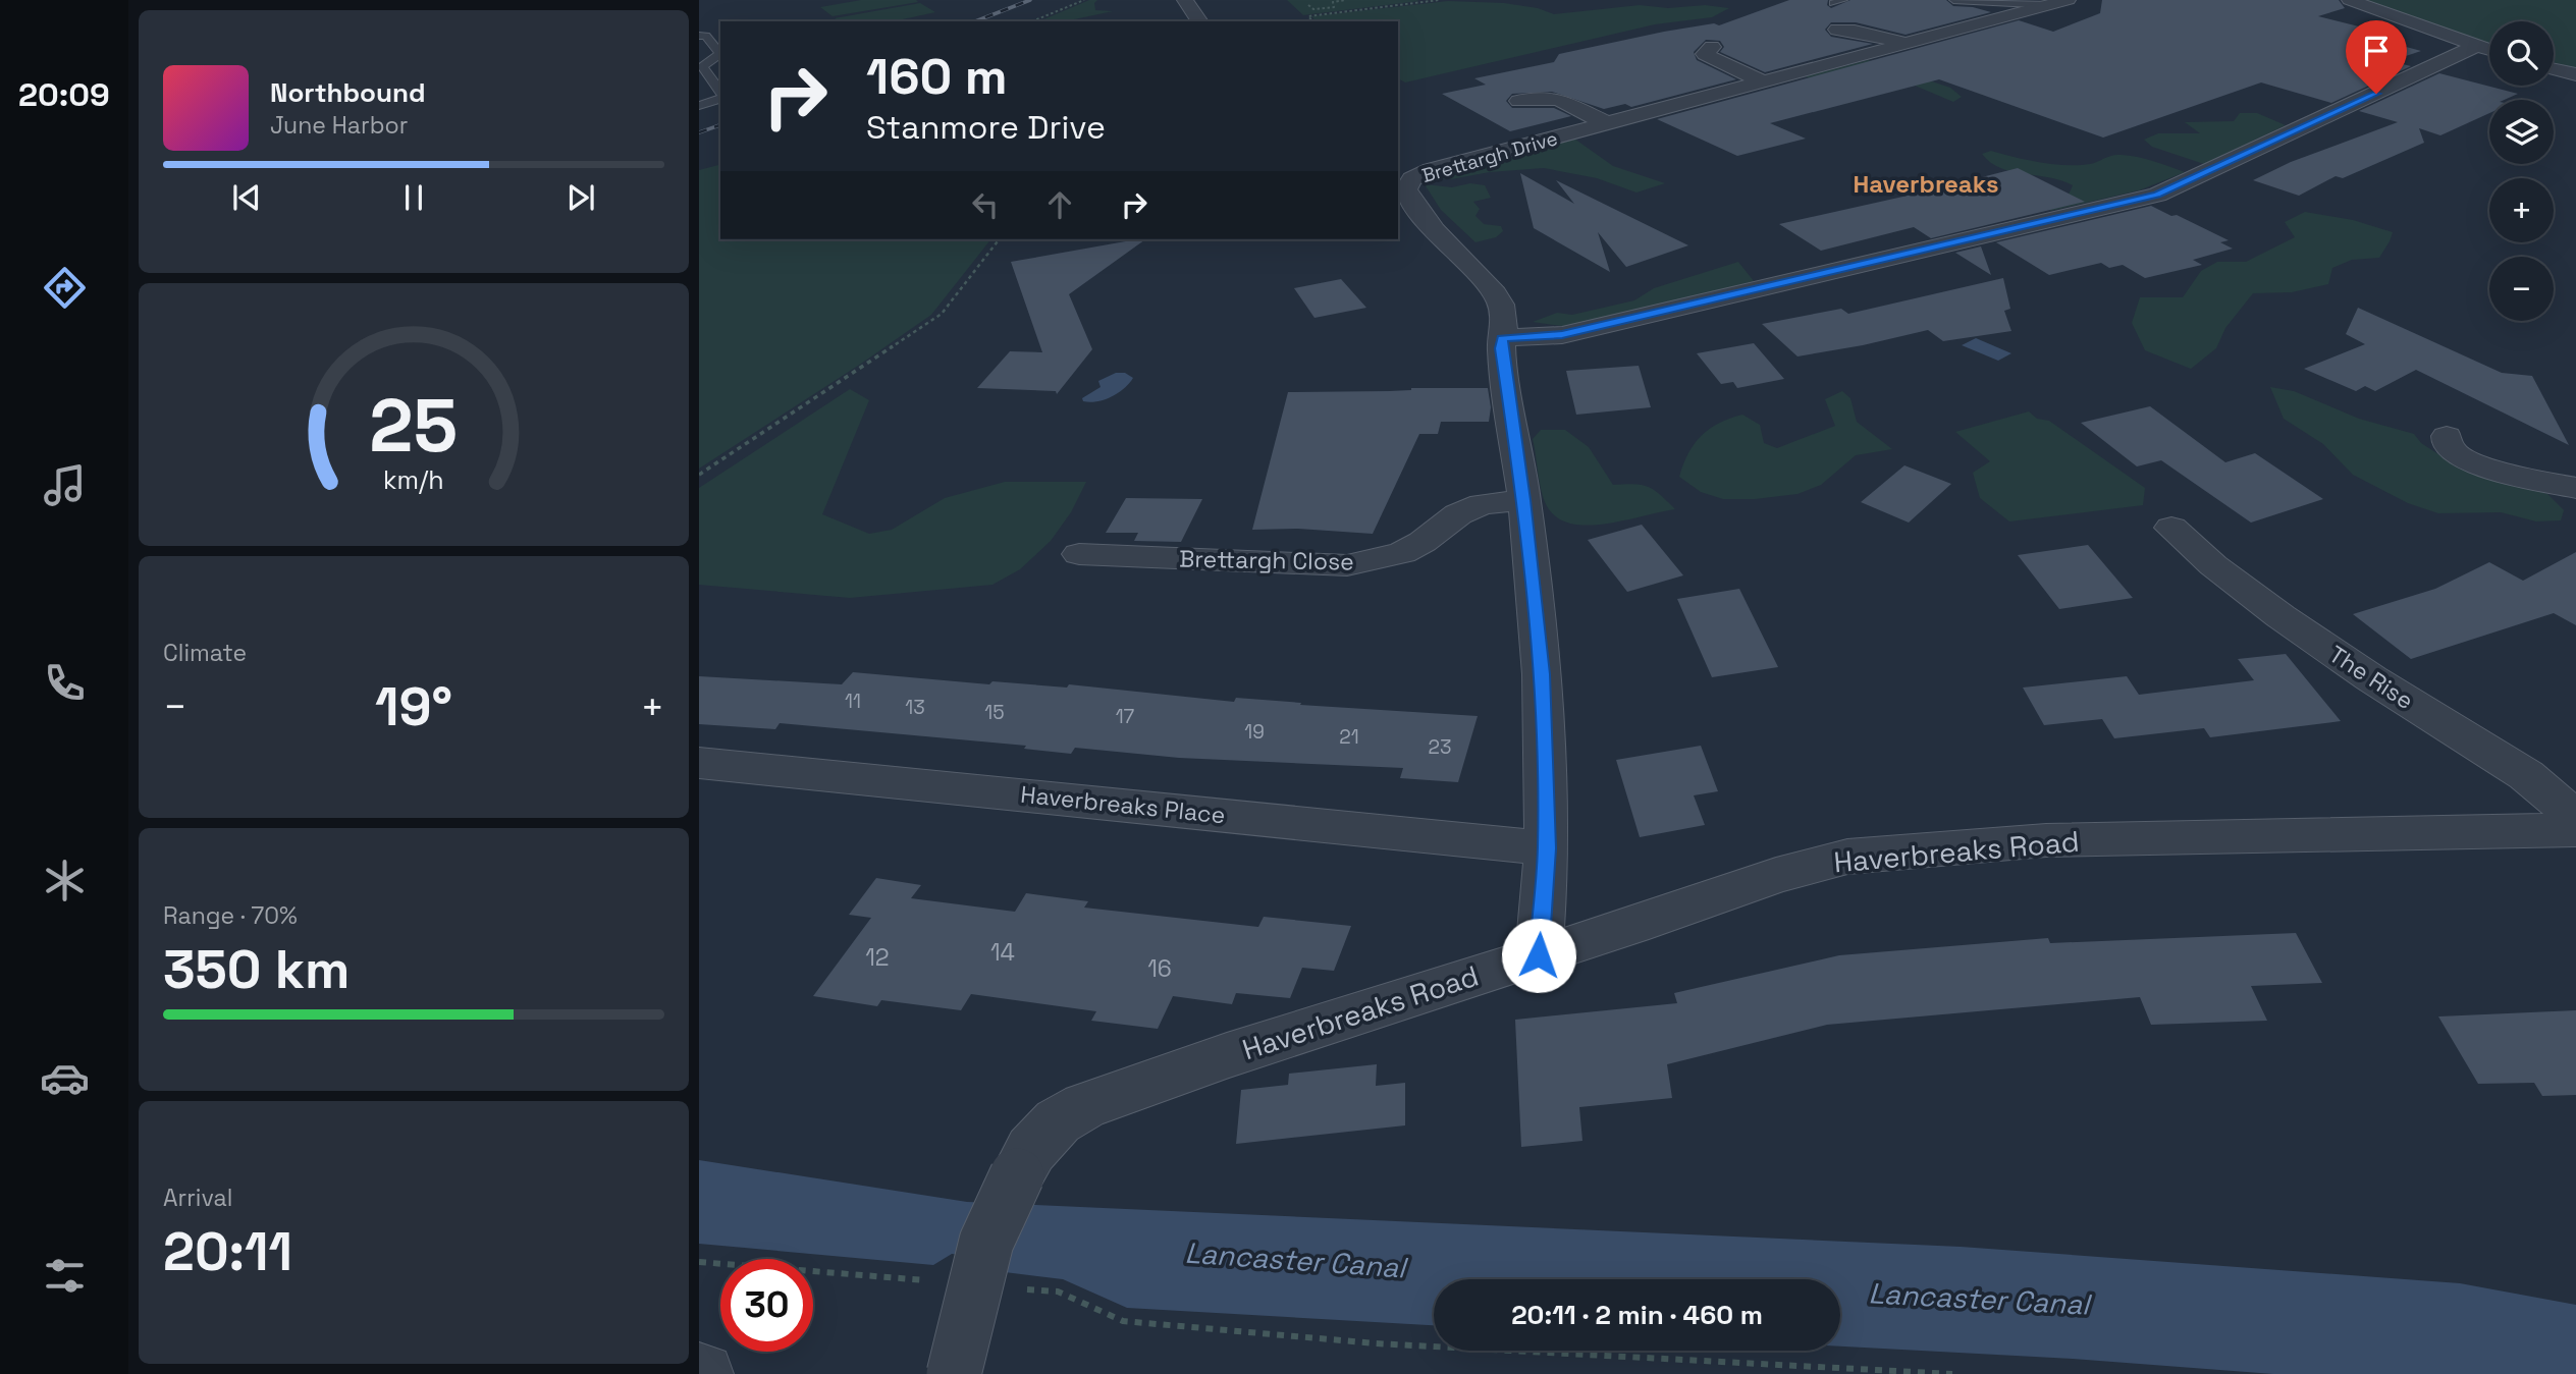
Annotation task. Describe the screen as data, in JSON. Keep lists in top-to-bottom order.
{
  "streets": {
    "street": [
      "Brettargh Drive",
      "Brettargh Close",
      "The Rise",
      "Haverbreaks Place",
      "Haverbreaks Road"
    ]
  },
  "crossings": [
    ["Brettargh Drive", "Brettargh Close"],
    ["Brettargh Drive", "Haverbreaks Place"],
    ["Brettargh Drive", "Haverbreaks Road"]
  ],
  "districts": ["Haverbreaks"],
  "water": ["Lancaster Canal"],
  "house_numbers": [
    "11",
    "13",
    "15",
    "17",
    "19",
    "21",
    "23",
    "14",
    "12",
    "16"
  ],
  "page": {
    "tabs": "20:09",
    "map_buttons": ["+", "−"],
    "turn": ["160 m", "Stanmore Drive"],
    "song": ["Northbound", "June Harbor"],
    "tile": [
      "Climate",
      ["Range · 70%", "350 km"],
      ["Arrival", "20:11"]
    ],
    "heat": ["−", "19°", "+"],
    "limit": "30",
    "trip": "20:11 · 2 min · 460 m",
    "gauge": ["25", "km/h"]
  }
}
